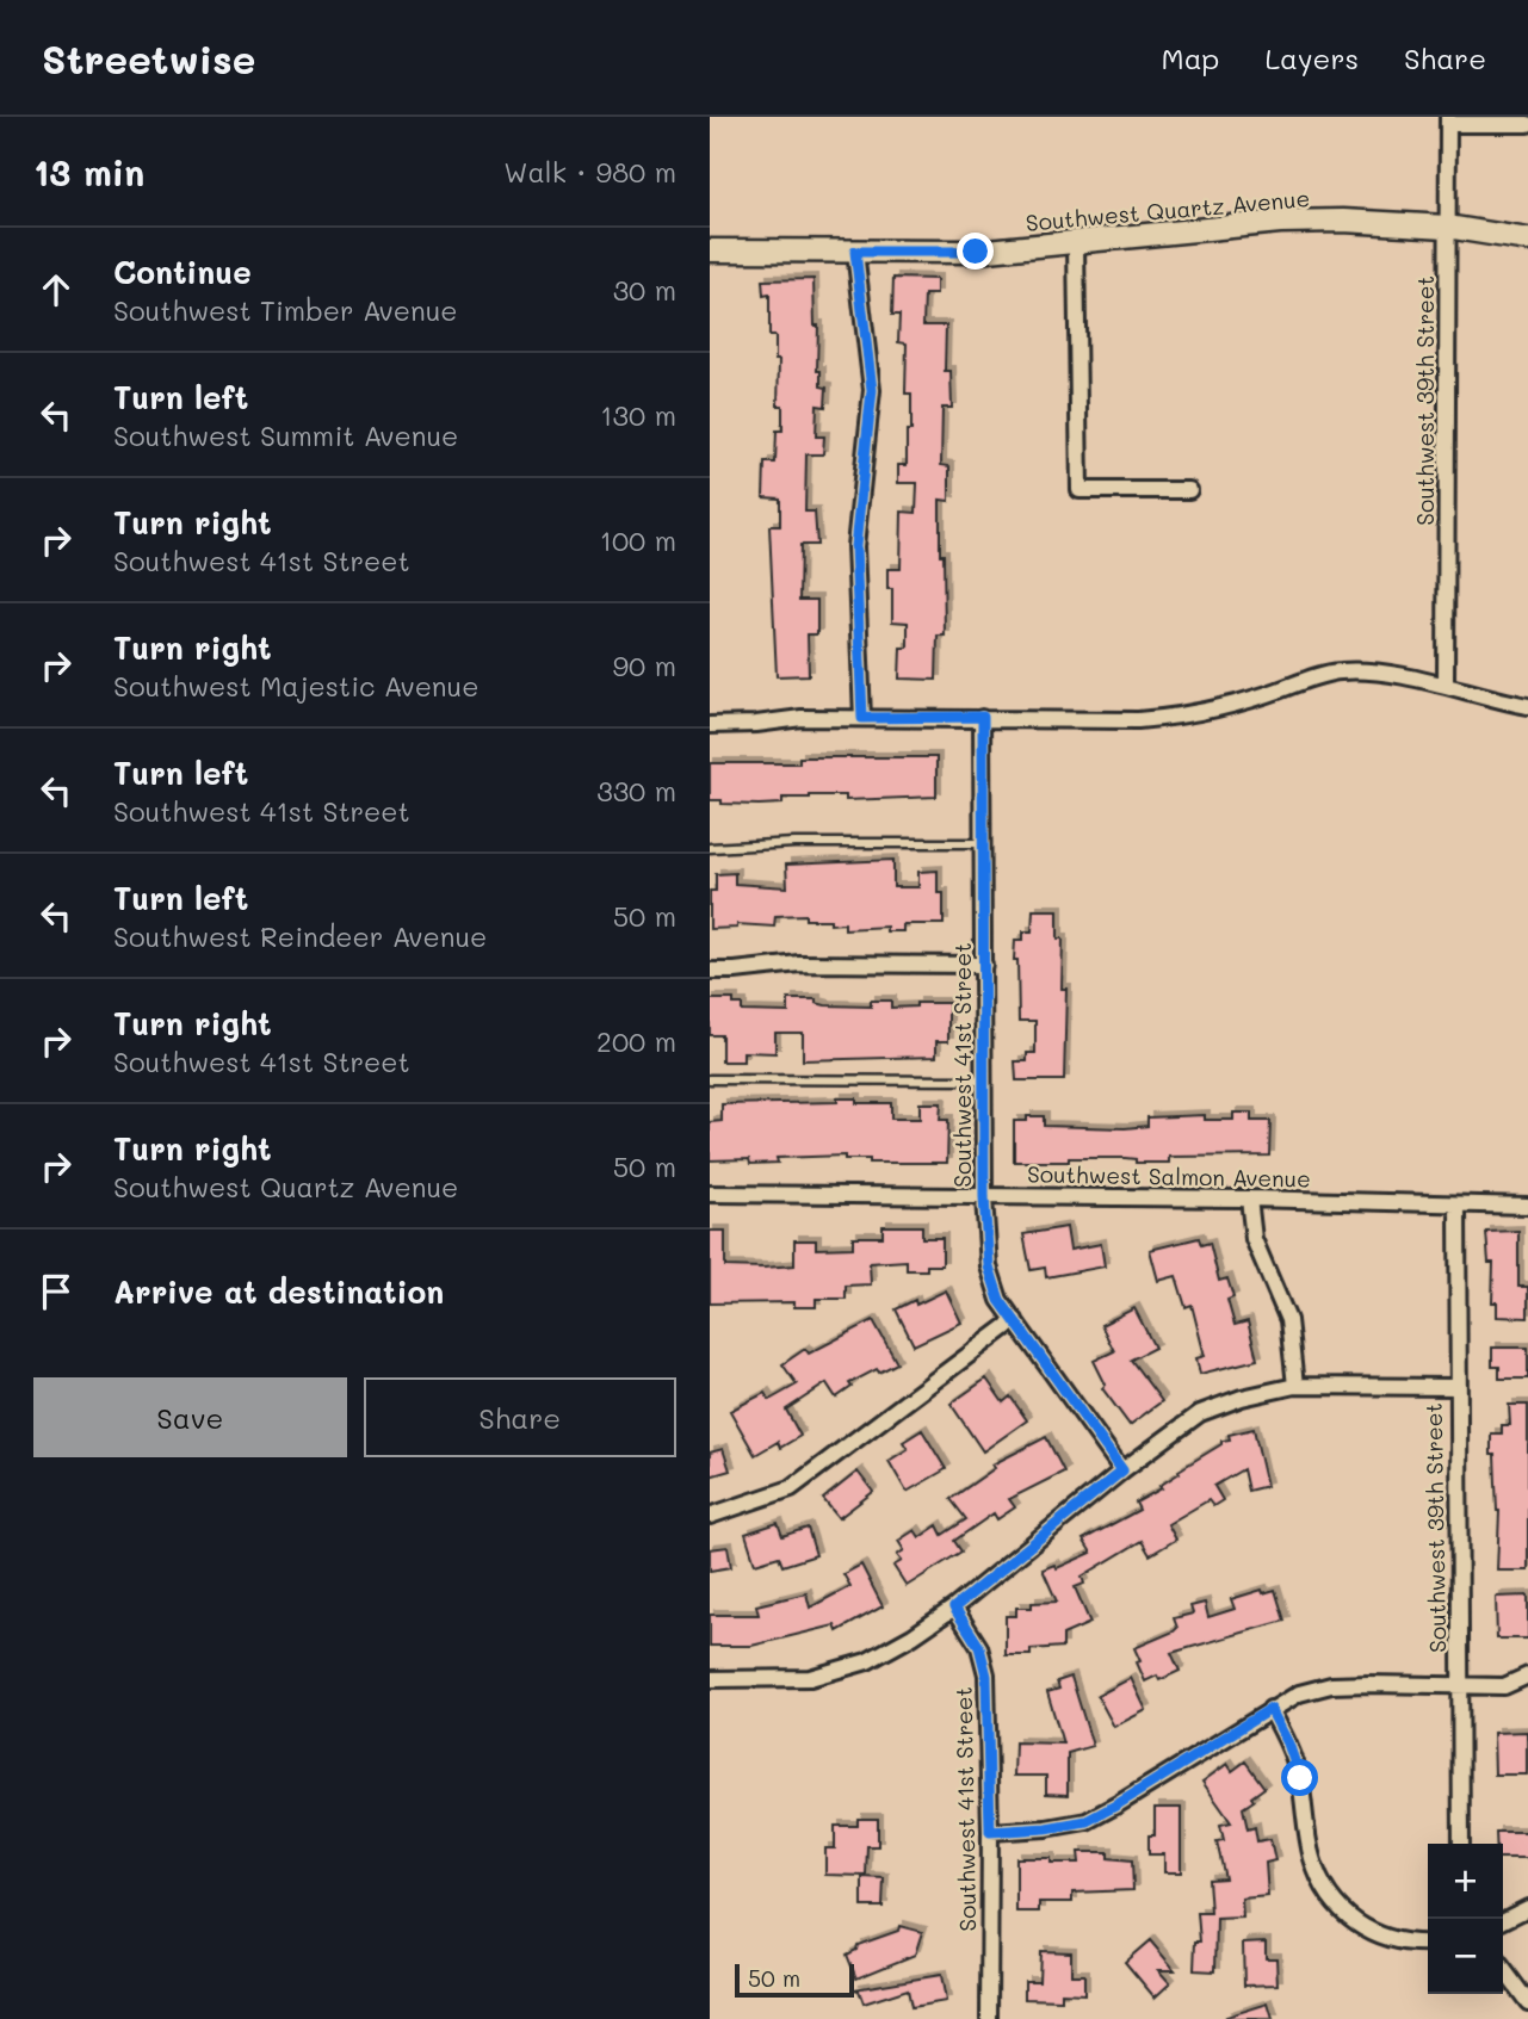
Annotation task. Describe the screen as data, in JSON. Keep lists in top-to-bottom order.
{
  "streets": {
    "street": [
      "Southwest Quartz Avenue",
      "Southwest 39th Street",
      "Southwest 41st Street",
      "Southwest Salmon Avenue"
    ]
  },
  "crossings": [
    ["Southwest Quartz Avenue", "Southwest 39th Street"],
    ["Southwest 39th Street", "Southwest Salmon Avenue"],
    ["Southwest 41st Street", "Southwest Salmon Avenue"]
  ],
  "scale_bar": "50 m",
  "page": {
    "header": "Streetwise",
    "nav": ["Map", "Layers", "Share"],
    "heading": ["13 min", "Walk · 980 m"],
    "list": [
      ["Continue", "Southwest Timber Avenue", "30 m"],
      ["Turn left", "Southwest Summit Avenue", "130 m"],
      ["Turn right", "Southwest 41st Street", "100 m"],
      ["Turn right", "Southwest Majestic Avenue", "90 m"],
      ["Turn left", "Southwest 41st Street", "330 m"],
      ["Turn left", "Southwest Reindeer Avenue", "50 m"],
      ["Turn right", "Southwest 41st Street", "200 m"],
      ["Turn right", "Southwest Quartz Avenue", "50 m"],
      "Arrive at destination"
    ],
    "buttons": ["Save", "Share"],
    "map_buttons": ["+", "−"],
    "scale": "50 m"
  }
}
